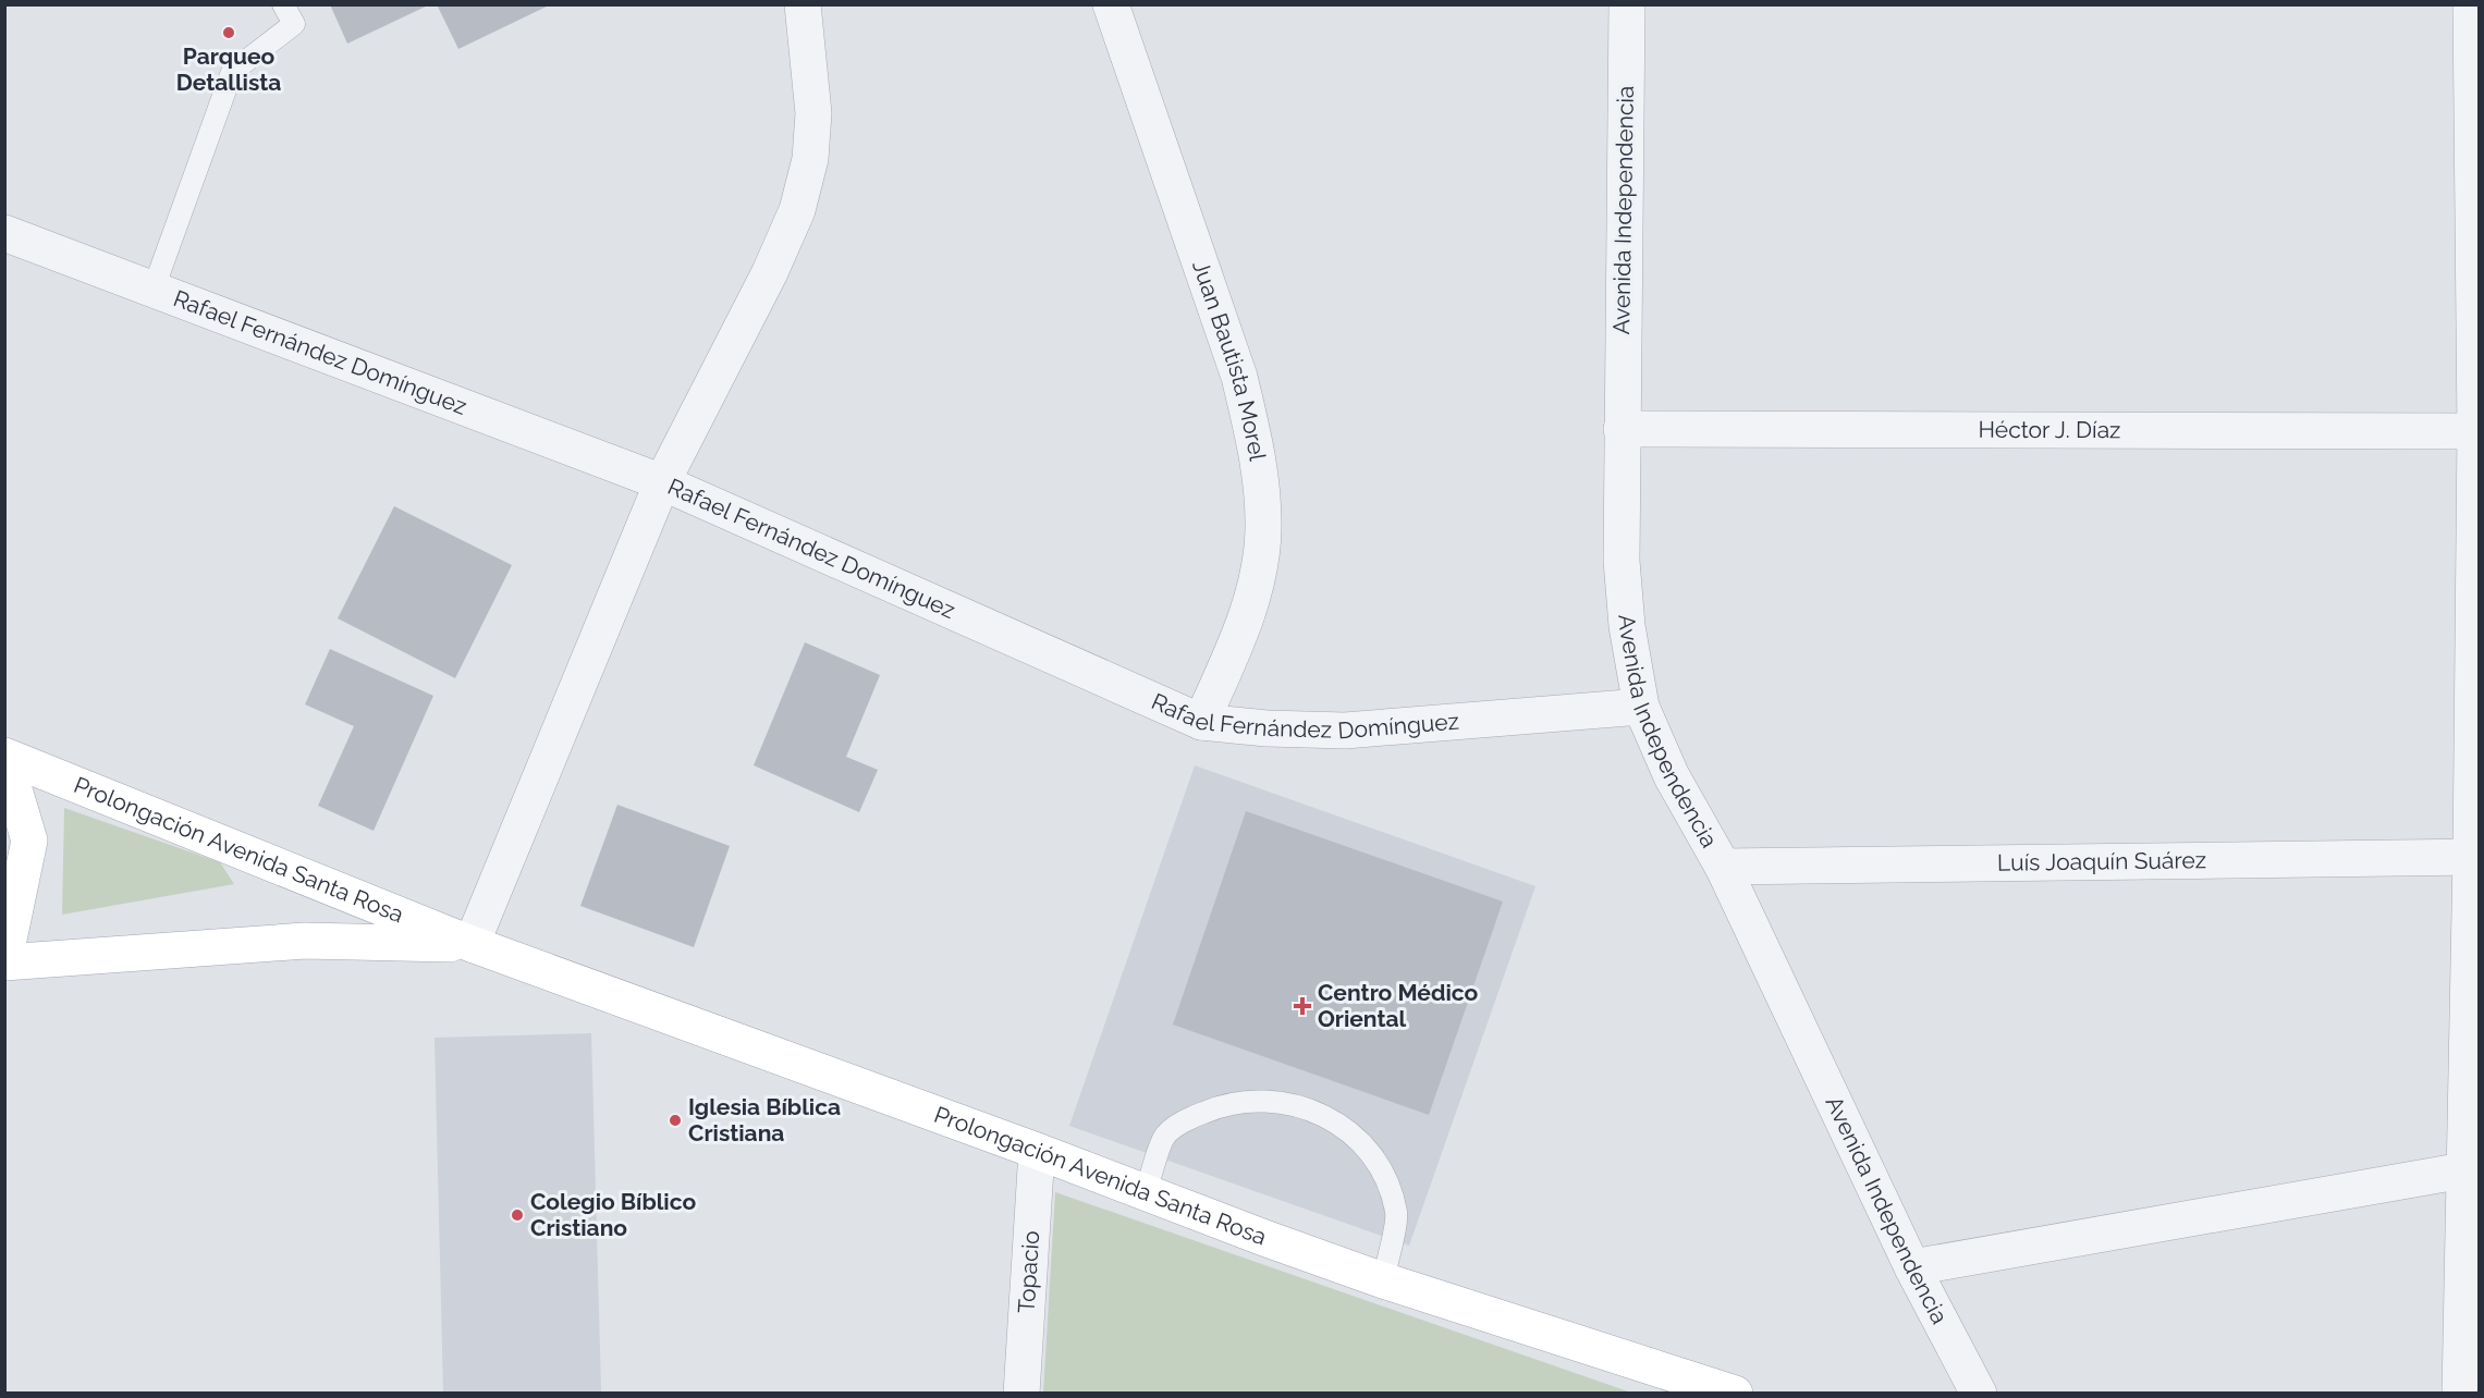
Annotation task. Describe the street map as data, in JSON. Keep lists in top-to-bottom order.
{
  "streets": {
    "main road": ["Prolongación Avenida Santa Rosa"],
    "street": [
      "Avenida Independencia",
      "Rafael Fernández Domínguez",
      "Juan Bautista Morel",
      "Héctor J. Díaz",
      "Luís Joaquín Suárez",
      "Topacio"
    ]
  },
  "crossings": [
    ["Avenida Independencia", "Rafael Fernández Domínguez"],
    ["Avenida Independencia", "Héctor J. Díaz"],
    ["Avenida Independencia", "Luís Joaquín Suárez"],
    ["Rafael Fernández Domínguez", "Juan Bautista Morel"],
    ["Prolongación Avenida Santa Rosa", "Topacio"]
  ],
  "places": {
    "other": ["Parqueo Detallista", "Iglesia Bíblica Cristiana", "Colegio Bíblico Cristiano"],
    "health": ["Centro Médico Oriental"]
  }
}
